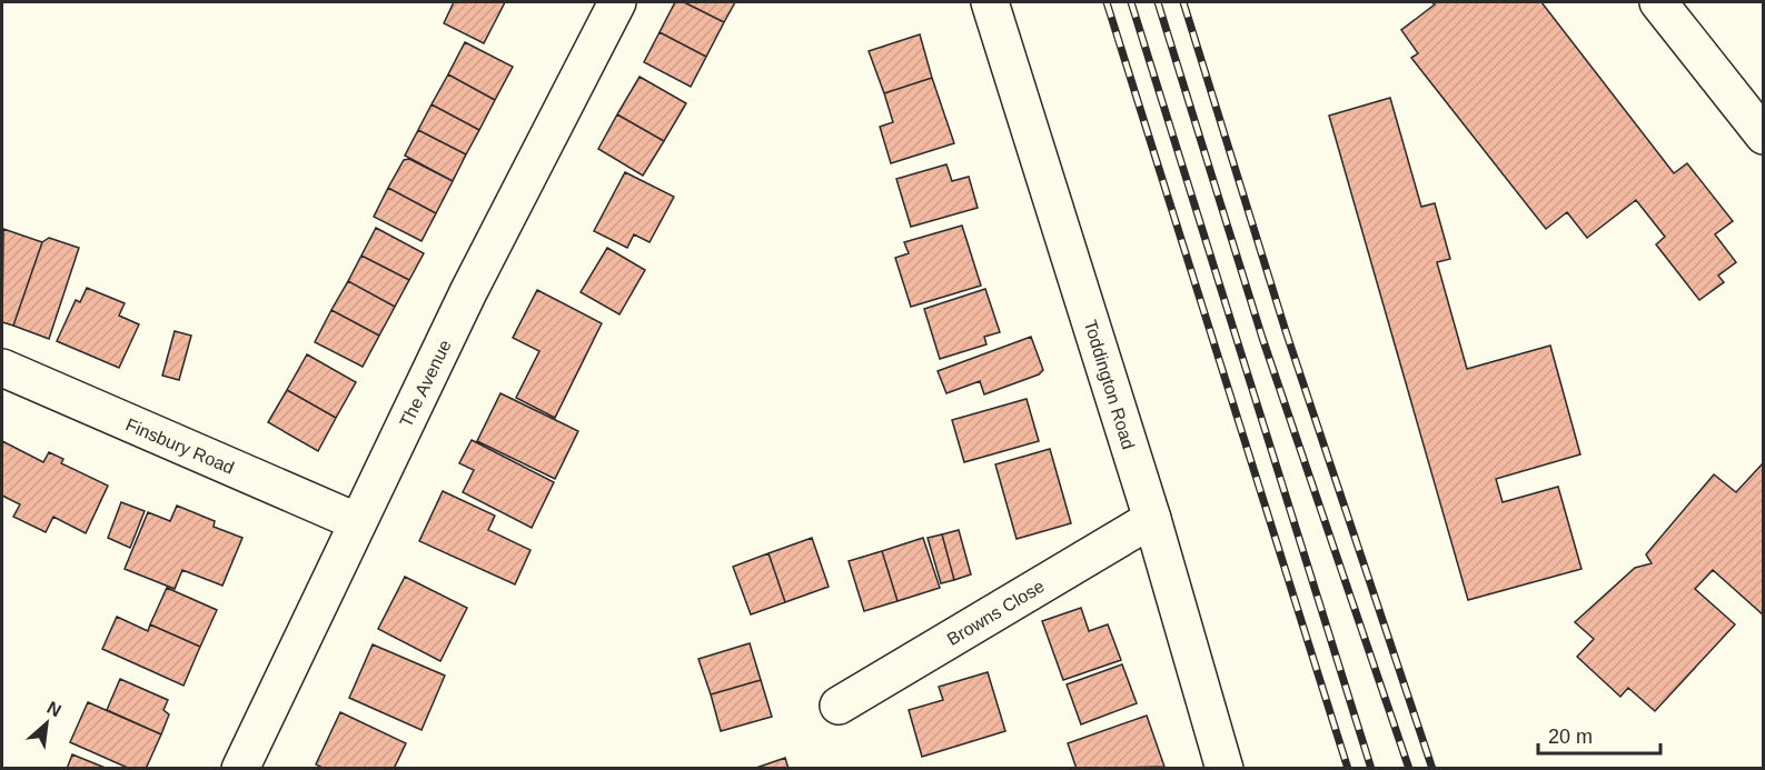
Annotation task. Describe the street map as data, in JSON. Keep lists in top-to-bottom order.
{
  "streets": {
    "street": [
      "The Avenue",
      "Toddington Road",
      "Finsbury Road",
      "Browns Close"
    ]
  },
  "crossings": [
    ["The Avenue", "Finsbury Road"],
    ["Toddington Road", "Browns Close"]
  ],
  "scale_bar": "20 m",
  "north": "top right"
}
